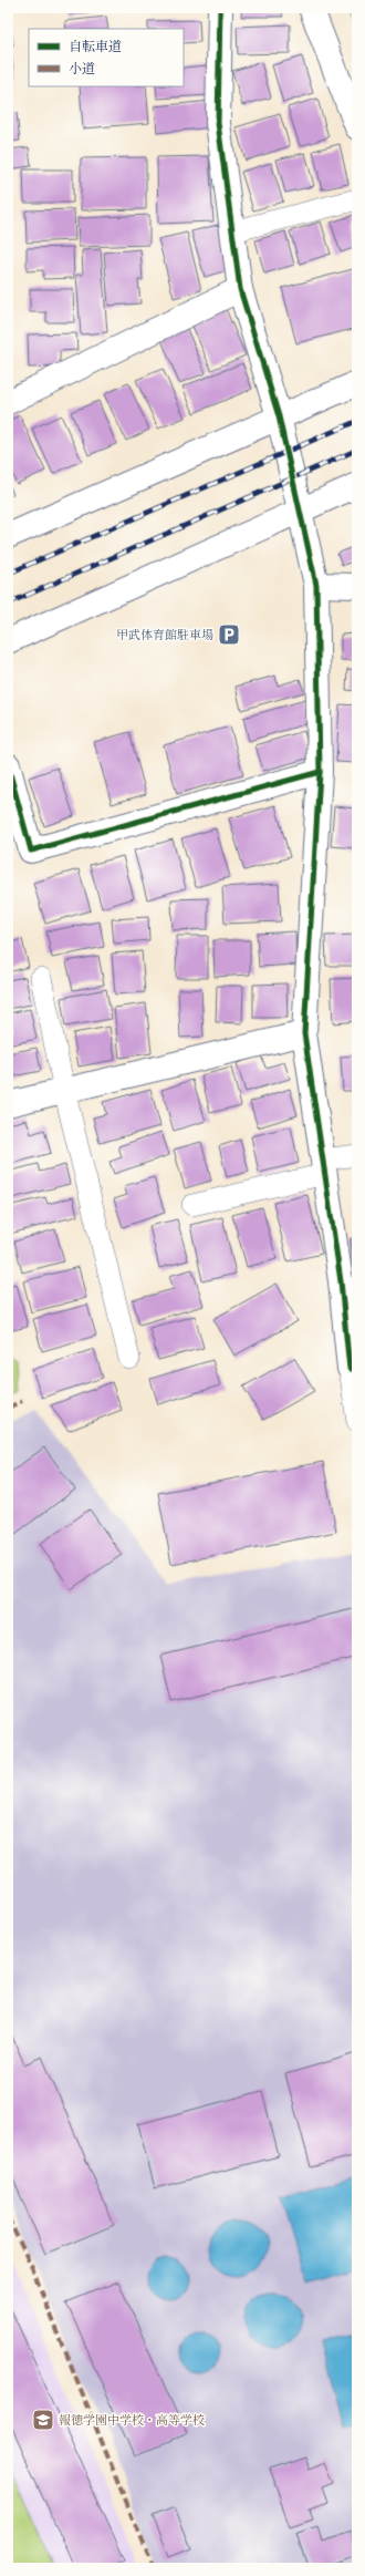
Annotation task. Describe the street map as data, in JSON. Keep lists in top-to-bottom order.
{
  "places": {
    "parking": ["甲武体育館駐車場"],
    "school or university": ["報徳学園中学校・高等学校"]
  },
  "legend": ["自転車道", "小道"]
}
